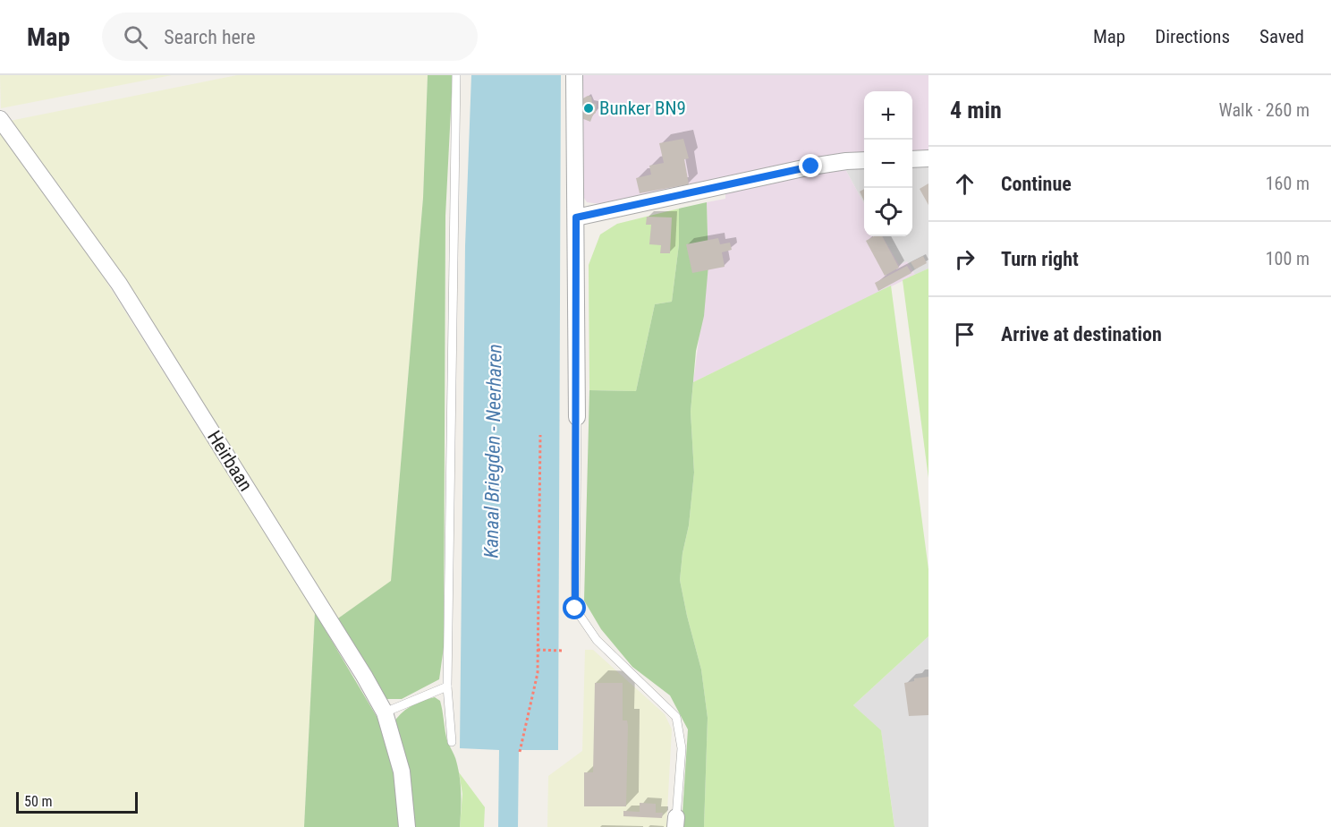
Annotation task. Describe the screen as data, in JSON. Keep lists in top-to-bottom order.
{
  "streets": {
    "street": ["Heirbaan"]
  },
  "water": ["Kanaal Briegden - Neerharen"],
  "places": ["Bunker BN9"],
  "scale_bar": "50 m",
  "page": {
    "header": "Map",
    "search": "Search here",
    "nav": ["Map", "Directions", "Saved"],
    "heading": ["4 min", "Walk · 260 m"],
    "map_buttons": ["+", "−"],
    "list": [
      ["Continue", "160 m"],
      ["Turn right", "100 m"],
      "Arrive at destination"
    ],
    "scale": "50 m"
  }
}
